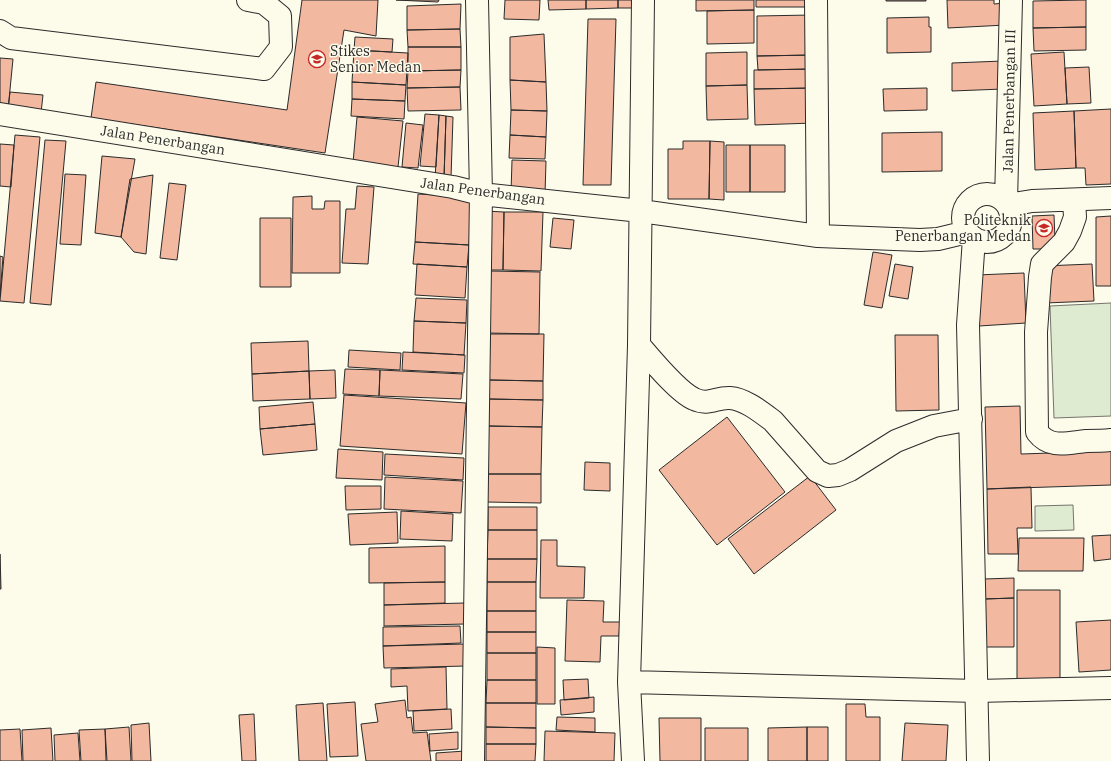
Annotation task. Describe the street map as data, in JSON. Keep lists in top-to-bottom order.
{
  "streets": {
    "street": ["Jalan Penerbangan III", "Jalan Penerbangan"]
  },
  "crossings": [
    ["Jalan Penerbangan III", "Jalan Penerbangan"]
  ],
  "places": {
    "school or university": ["Stikes Senior Medan", "Politeknik Penerbangan Medan"]
  }
}
